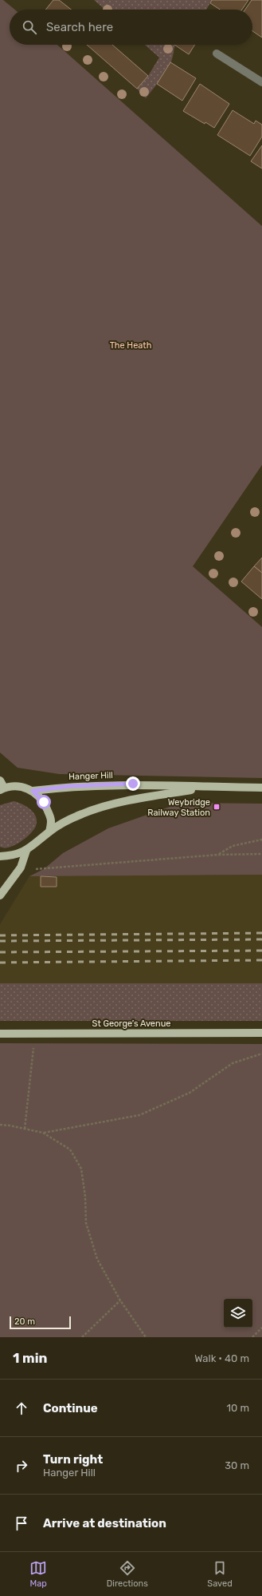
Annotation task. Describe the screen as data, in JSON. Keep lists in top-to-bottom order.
{
  "streets": {
    "main road": ["Hanger Hill", "St George’s Avenue"]
  },
  "parks": ["The Heath"],
  "places": {
    "transit": ["Weybridge Railway Station"]
  },
  "scale_bar": "20 m",
  "page": {
    "search": "Search here",
    "scale": "20 m",
    "heading": ["1 min", "Walk · 40 m"],
    "list": [
      ["Continue", "10 m"],
      ["Turn right", "Hanger Hill", "30 m"],
      "Arrive at destination"
    ],
    "nav": ["Map", "Directions", "Saved"]
  }
}
